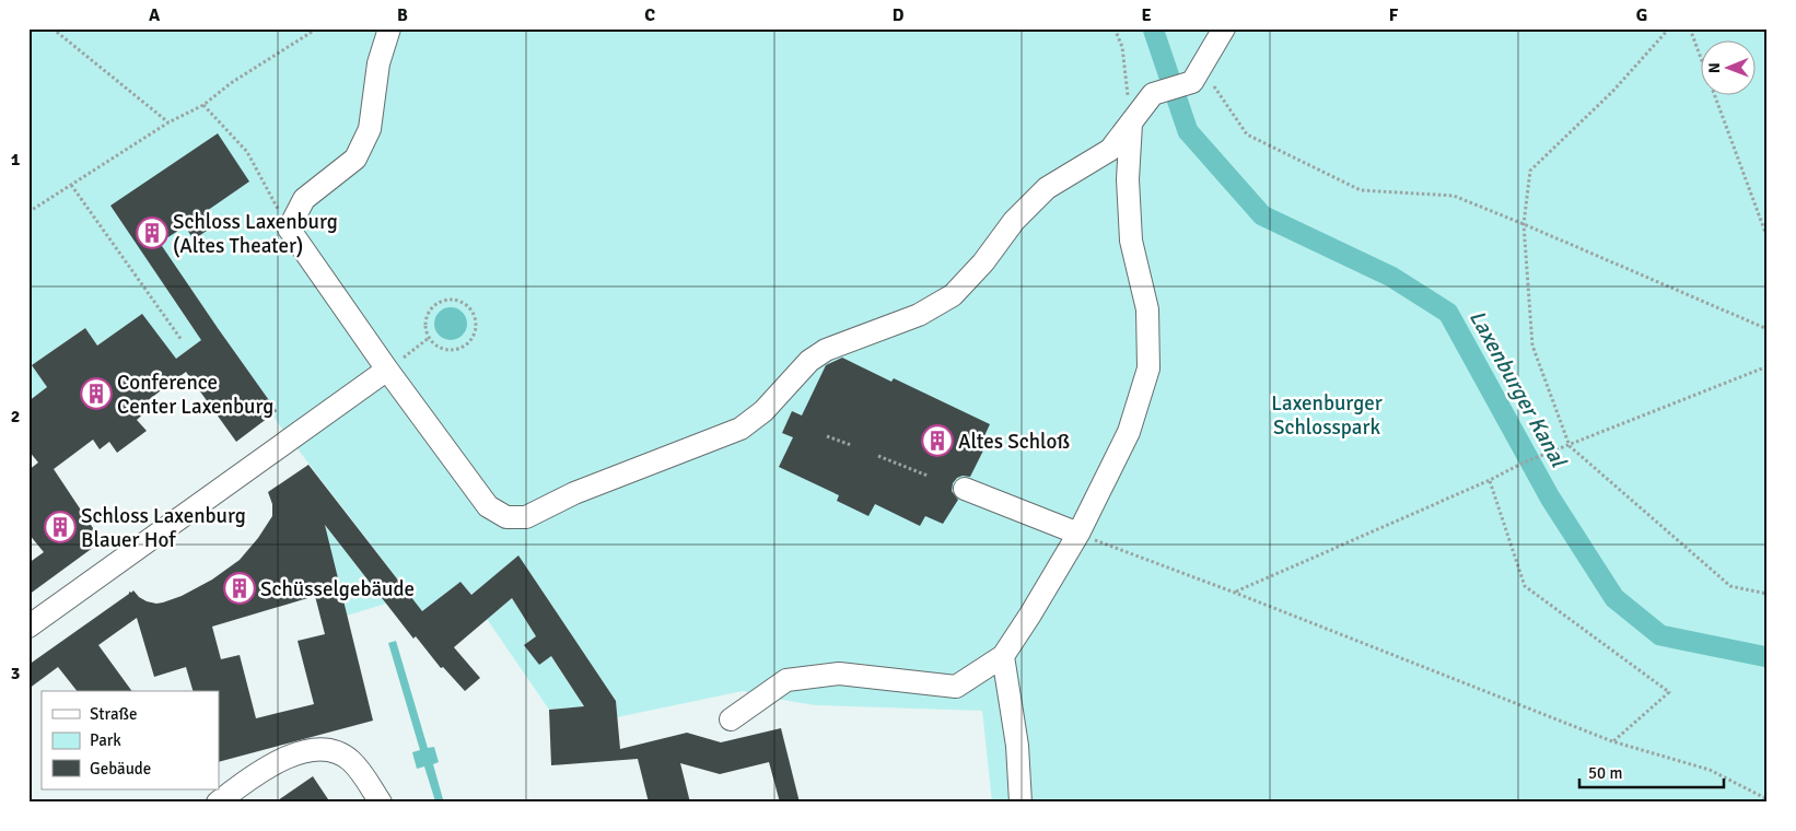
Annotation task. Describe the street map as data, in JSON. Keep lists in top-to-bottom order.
{
  "water": ["Laxenburger Kanal"],
  "parks": ["Laxenburger Schlosspark"],
  "places": {
    "building": [
      "Schloss Laxenburg (Altes Theater)",
      "Conference Center Laxenburg",
      "Altes Schloß",
      "Schloss Laxenburg Blauer Hof",
      "Schüsselgebäude"
    ]
  },
  "legend": ["Straße", "Park", "Gebäude"],
  "scale_bar": "50 m",
  "north": "left",
  "grid": {
    "columns": [
      "A",
      "B",
      "C",
      "D",
      "E",
      "F",
      "G"
    ],
    "rows": ["1", "2", "3"]
  }
}
